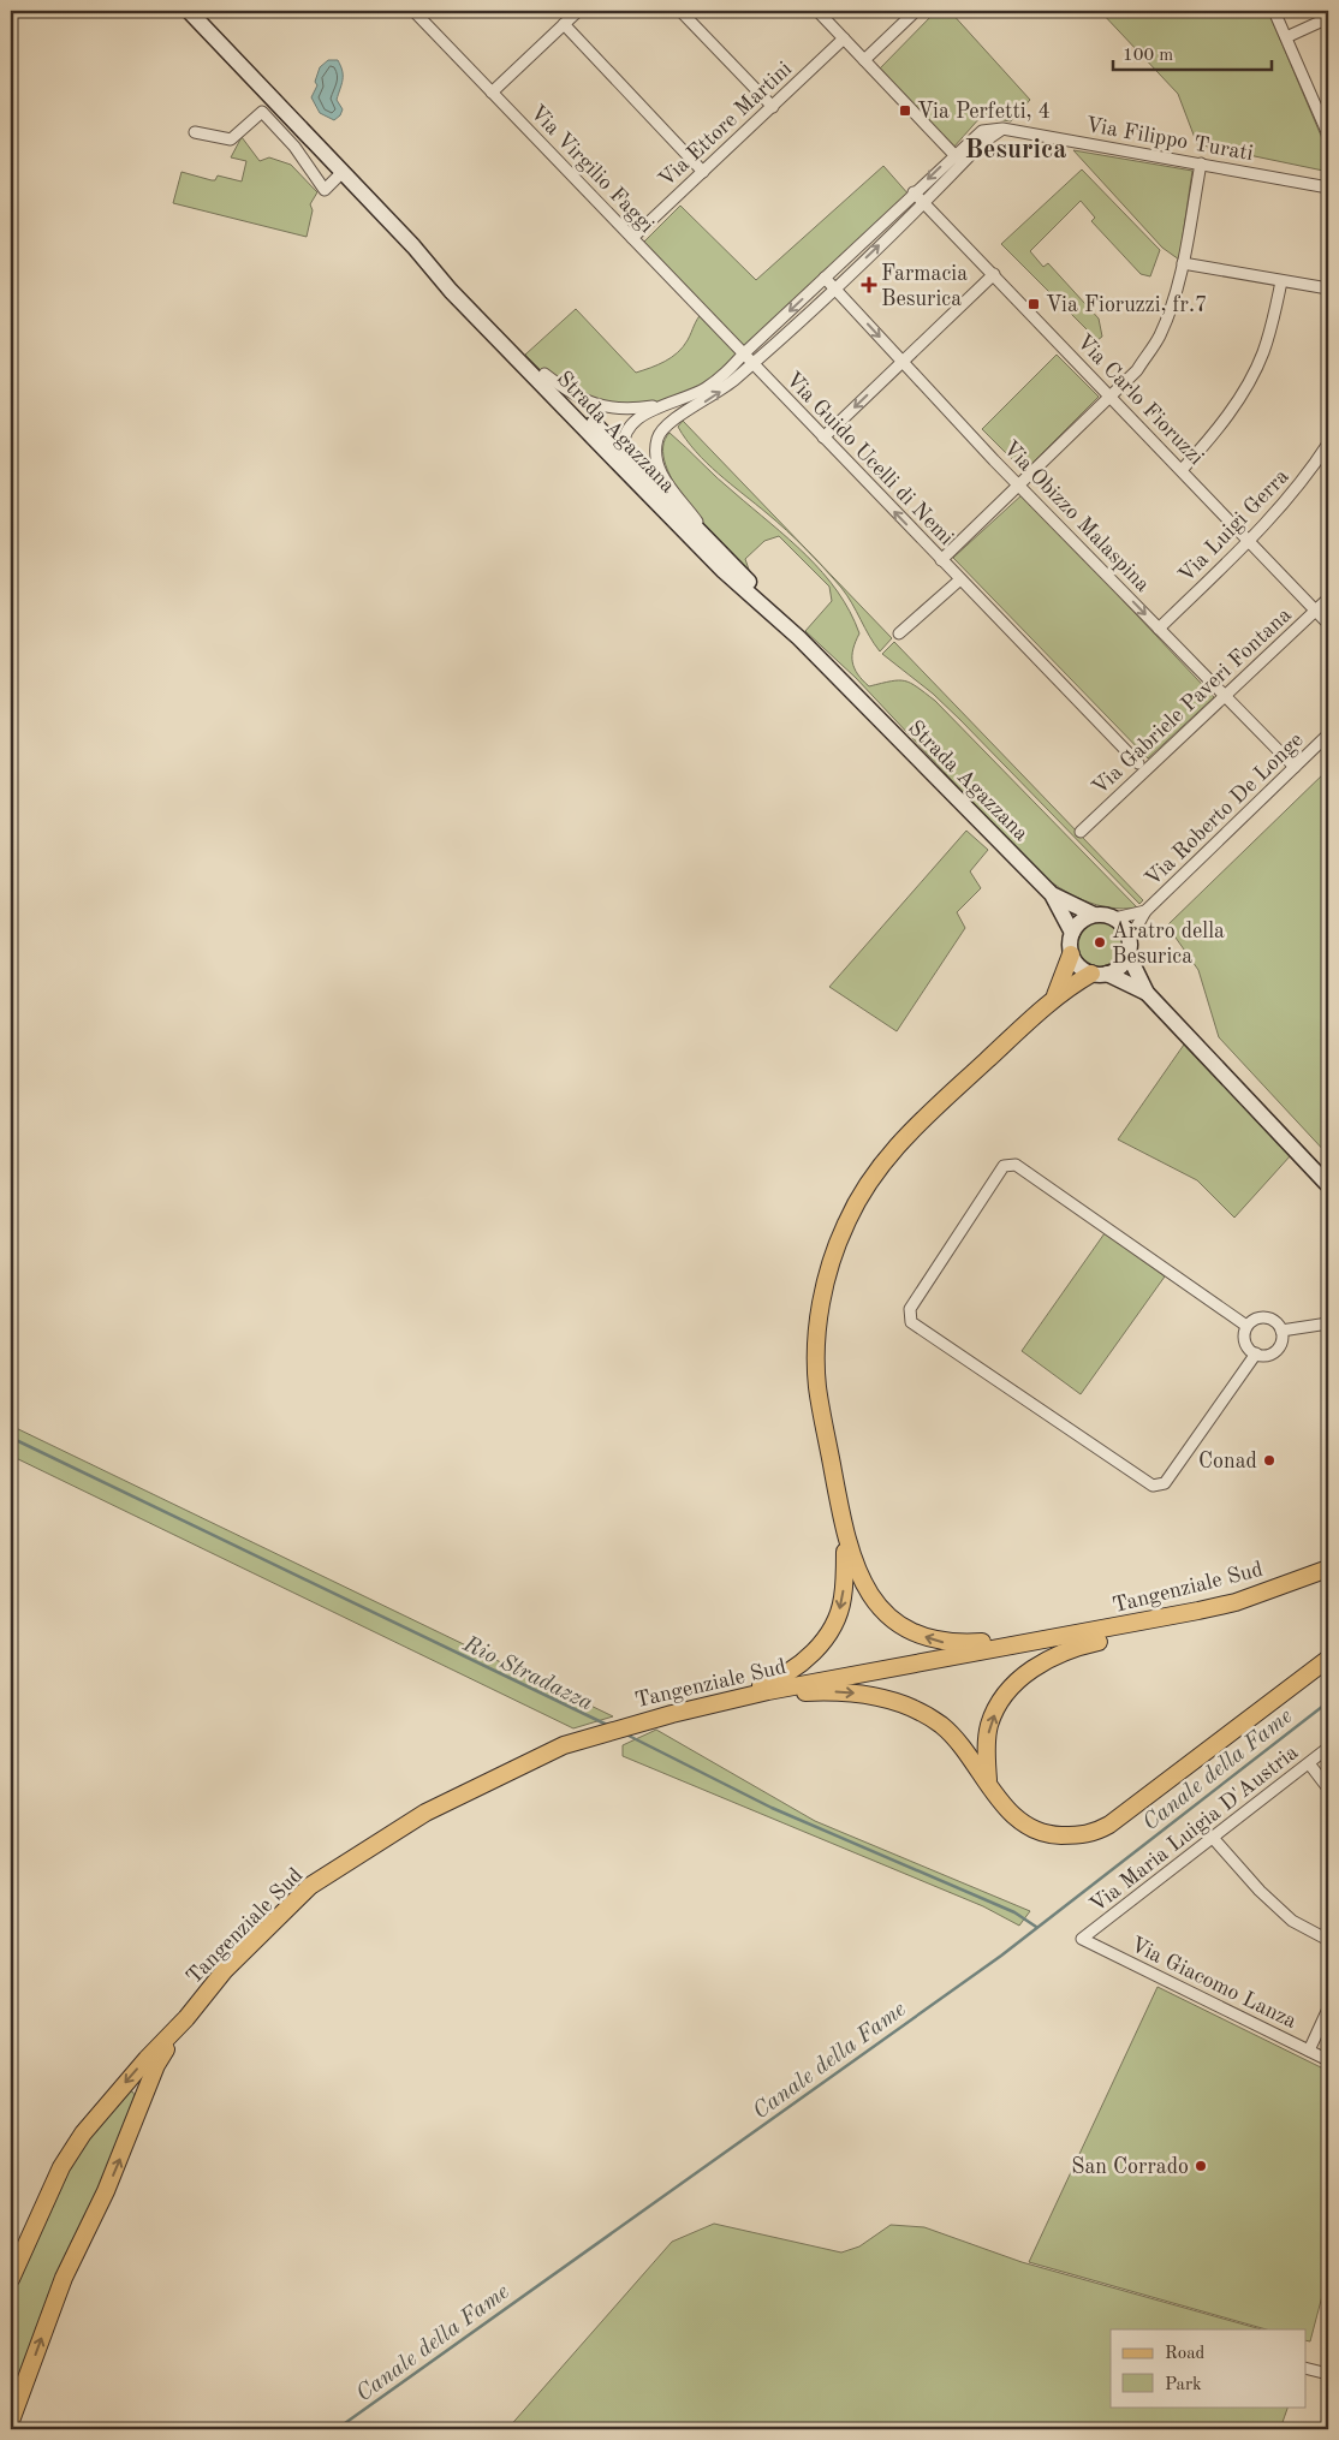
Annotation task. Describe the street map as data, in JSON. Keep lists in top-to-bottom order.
{
  "streets": {
    "main road": ["Strada Agazzana", "Tangenziale Sud"],
    "street": [
      "Via Ettore Martini",
      "Via Filippo Turati",
      "Via Virgilio Faggi",
      "Via Carlo Fioruzzi",
      "Via Guido Ucelli di Nemi",
      "Via Obizzo Malaspina",
      "Via Luigi Gerra",
      "Via Gabriele Paveri Fontana",
      "Via Roberto De Longe",
      "Via Maria Luigia D'Austria",
      "Via Giacomo Lanza"
    ]
  },
  "crossings": [
    ["Via Ettore Martini", "Via Virgilio Faggi"],
    ["Via Virgilio Faggi", "Strada Agazzana"],
    ["Via Virgilio Faggi", "Via Guido Ucelli di Nemi"],
    ["Via Carlo Fioruzzi", "Via Luigi Gerra"],
    ["Via Carlo Fioruzzi", "Via Gabriele Paveri Fontana"],
    ["Strada Agazzana", "Via Guido Ucelli di Nemi"],
    ["Strada Agazzana", "Via Roberto De Longe"],
    ["Via Obizzo Malaspina", "Via Luigi Gerra"],
    ["Via Obizzo Malaspina", "Via Gabriele Paveri Fontana"],
    ["Via Obizzo Malaspina", "Via Roberto De Longe"],
    ["Via Maria Luigia D'Austria", "Via Giacomo Lanza"]
  ],
  "one_way": ["Via Obizzo Malaspina"],
  "districts": ["Besurica"],
  "water": ["Rio Stradazza", "Canale della Fame"],
  "places": {
    "transit": ["Via Perfetti, 4", "Via Fioruzzi, fr.7"],
    "health": ["Farmacia Besurica"],
    "other": ["Aratro della Besurica", "Conad", "San Corrado"]
  },
  "legend": ["Road", "Park"],
  "scale_bar": "100 m"
}
